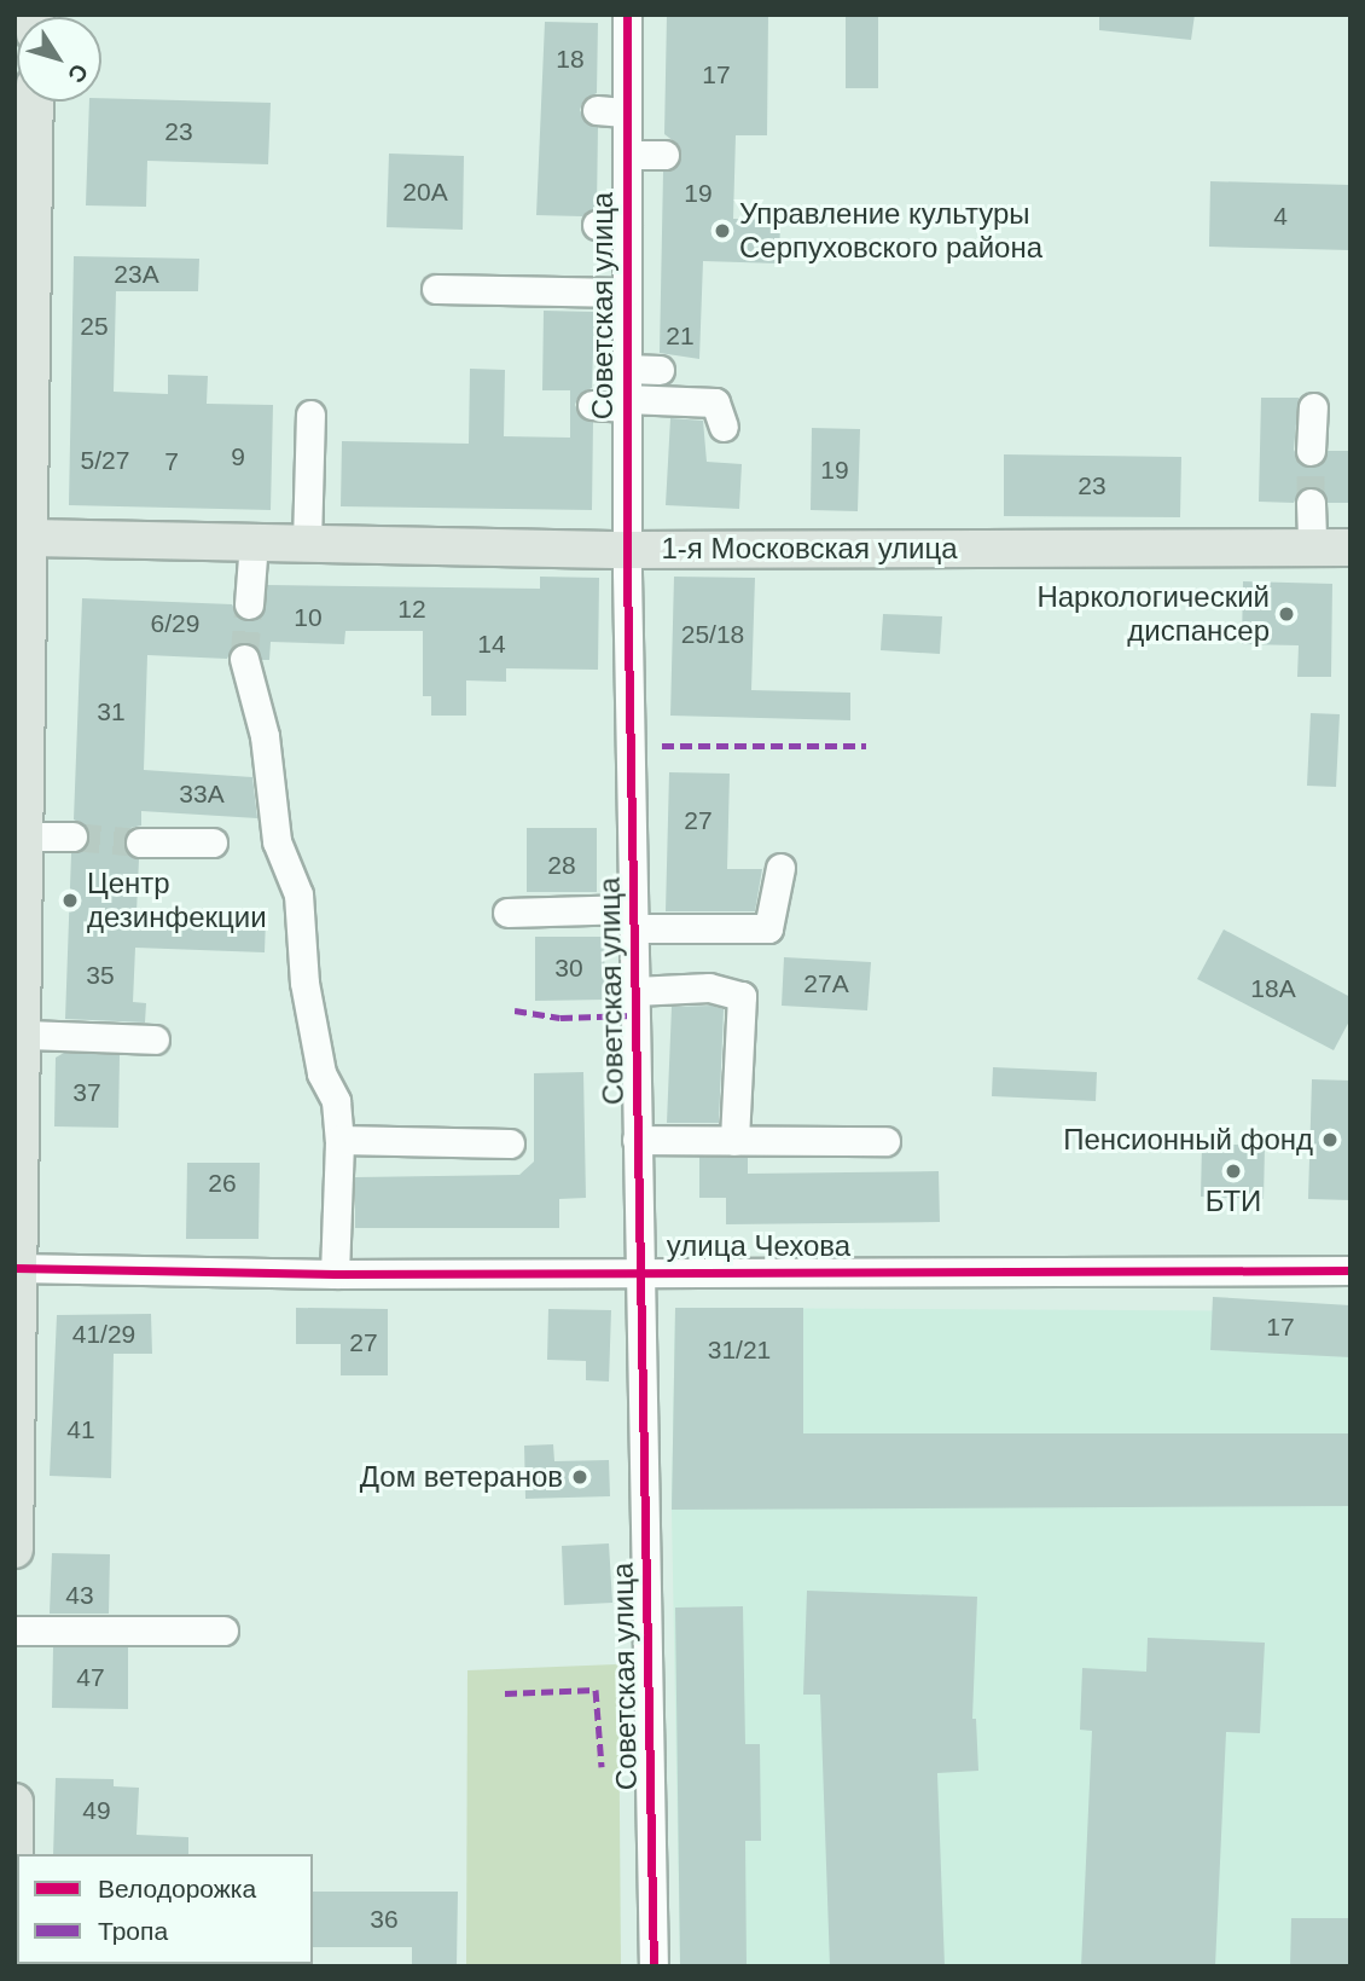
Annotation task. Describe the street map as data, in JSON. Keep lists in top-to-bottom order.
{
  "streets": {
    "main road": ["1-я Московская улица"],
    "street": ["Советская улица", "улица Чехова"]
  },
  "crossings": [
    ["Советская улица", "1-я Московская улица"],
    ["Советская улица", "улица Чехова"]
  ],
  "places": [
    "Управление культуры Серпуховского района",
    "Наркологический диспансер",
    "Центр дезинфекции",
    "Пенсионный фонд",
    "БТИ",
    "Дом ветеранов"
  ],
  "house_numbers": [
    "18",
    "17",
    "23",
    "20А",
    "19",
    "4",
    "23А",
    "25",
    "21",
    "9",
    "5/27",
    "7",
    "19",
    "23",
    "12",
    "10",
    "6/29",
    "25/18",
    "14",
    "31",
    "33А",
    "27",
    "28",
    "30",
    "35",
    "27А",
    "18А",
    "37",
    "26",
    "17",
    "41/29",
    "27",
    "31/21",
    "41",
    "43",
    "47",
    "49",
    "36"
  ],
  "legend": ["Велодорожка", "Тропа"],
  "north": "bottom right"
}
